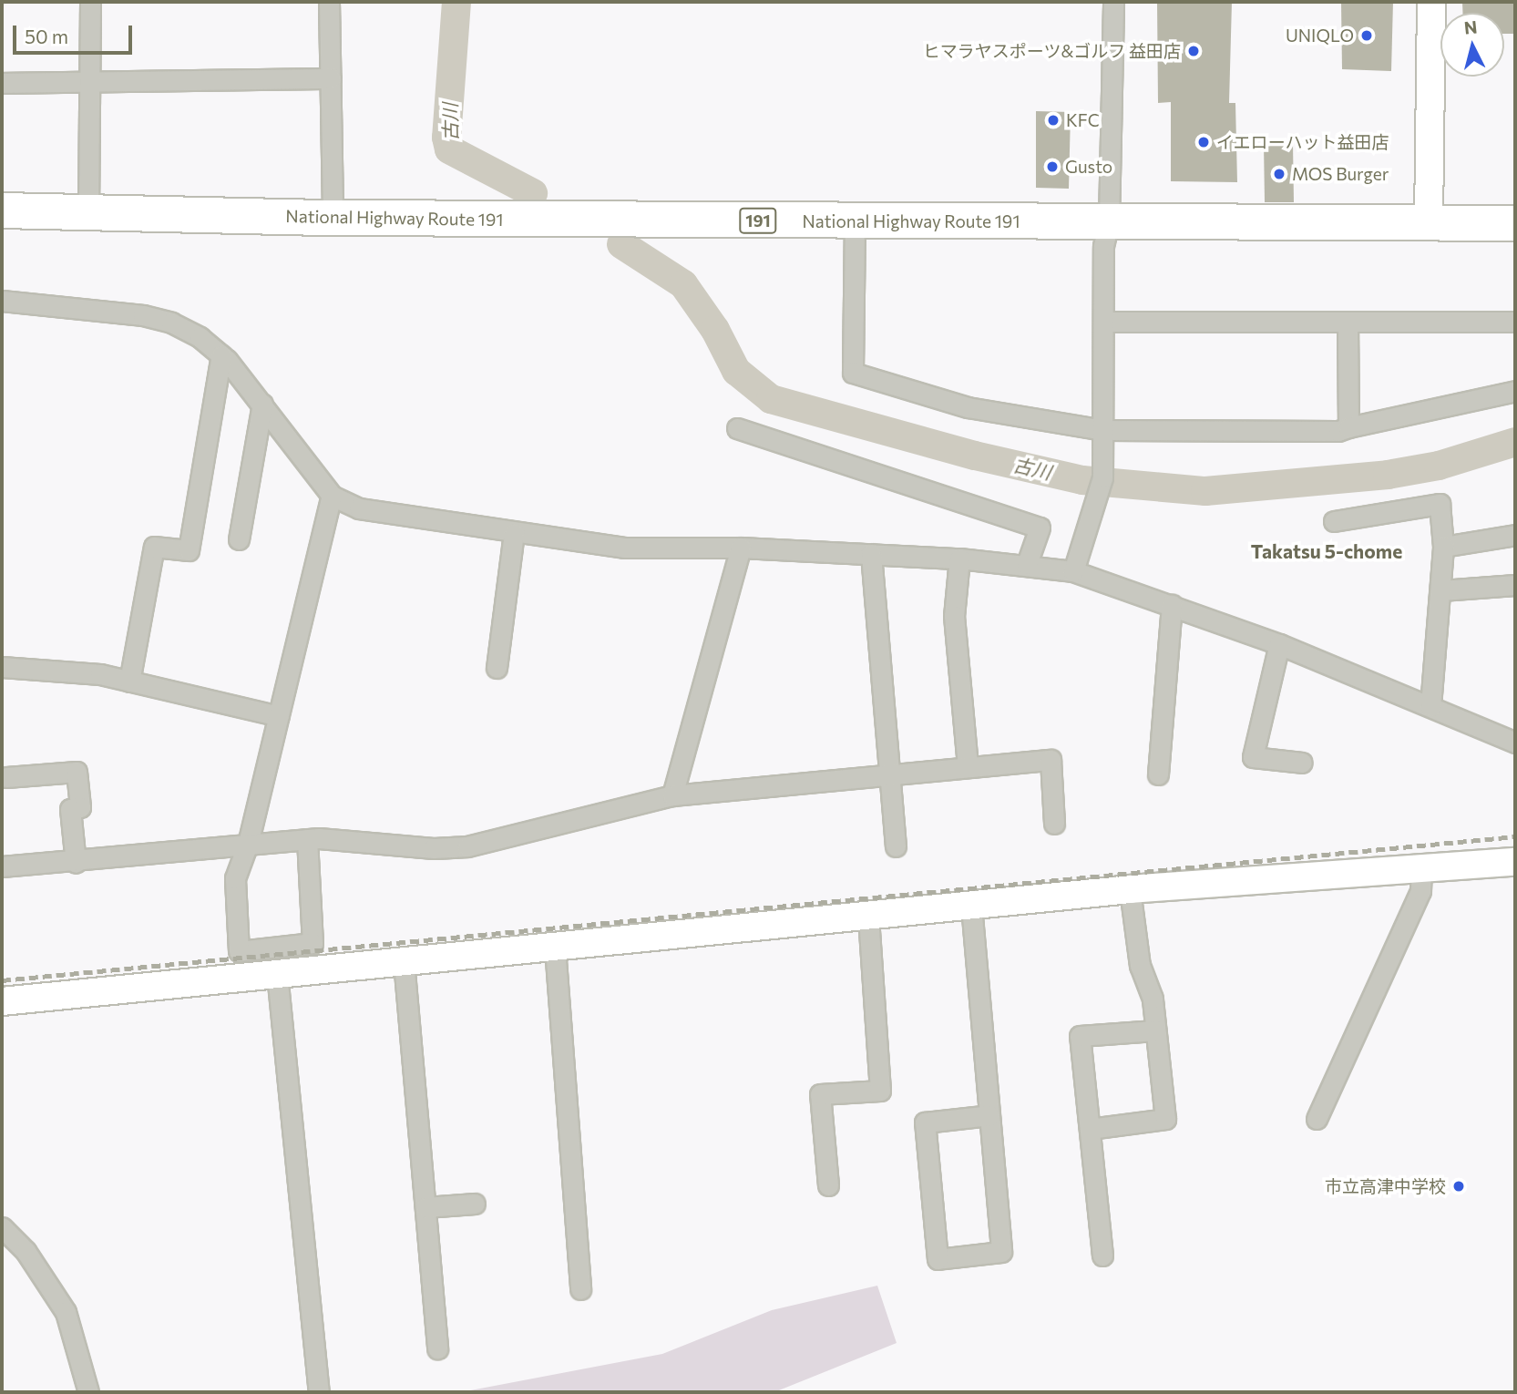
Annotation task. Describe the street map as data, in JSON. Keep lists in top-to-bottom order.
{
  "streets": {
    "highway": ["National Highway Route 191", "191"]
  },
  "districts": ["Takatsu 5-chome"],
  "water": ["古川"],
  "places": [
    "UNIQLO",
    "ヒマラヤスポーツ&ゴルフ 益田店",
    "KFC",
    "イエローハット益田店",
    "Gusto",
    "MOS Burger",
    "市立高津中学校"
  ],
  "scale_bar": "50 m",
  "north": "top"
}
